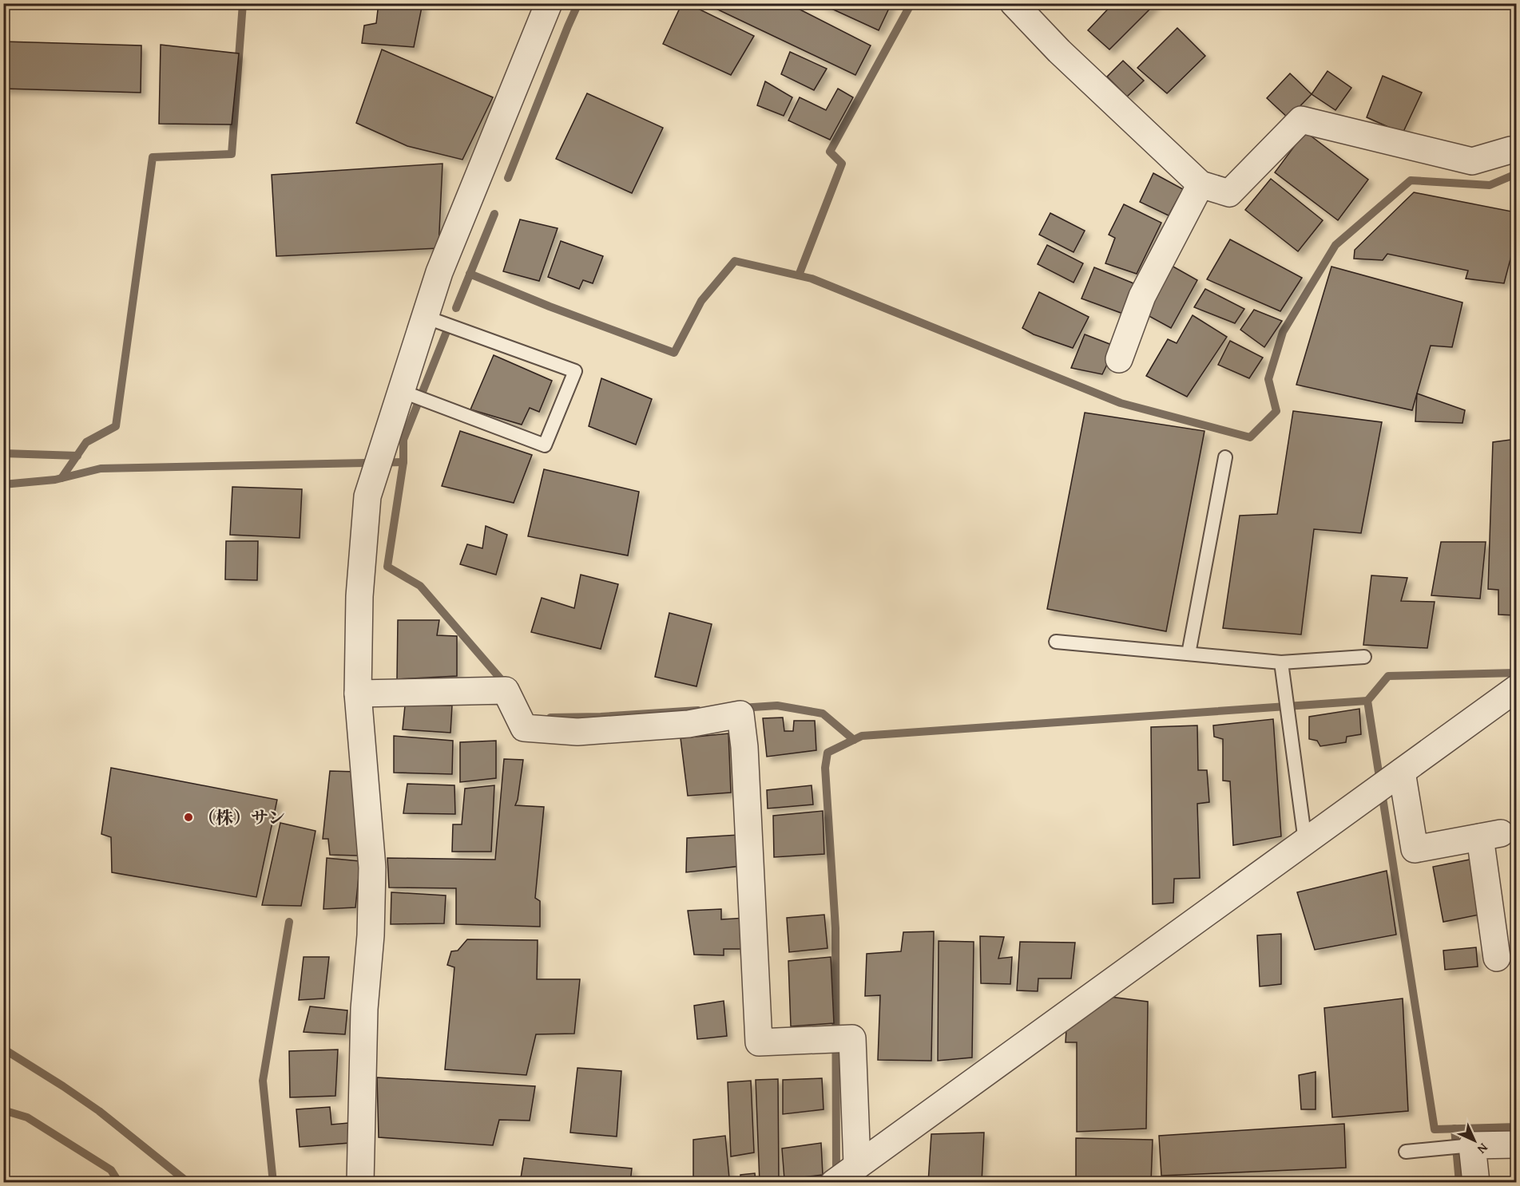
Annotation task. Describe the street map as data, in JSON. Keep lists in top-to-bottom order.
{
  "places": ["（株）サン"],
  "north": "bottom right"
}
